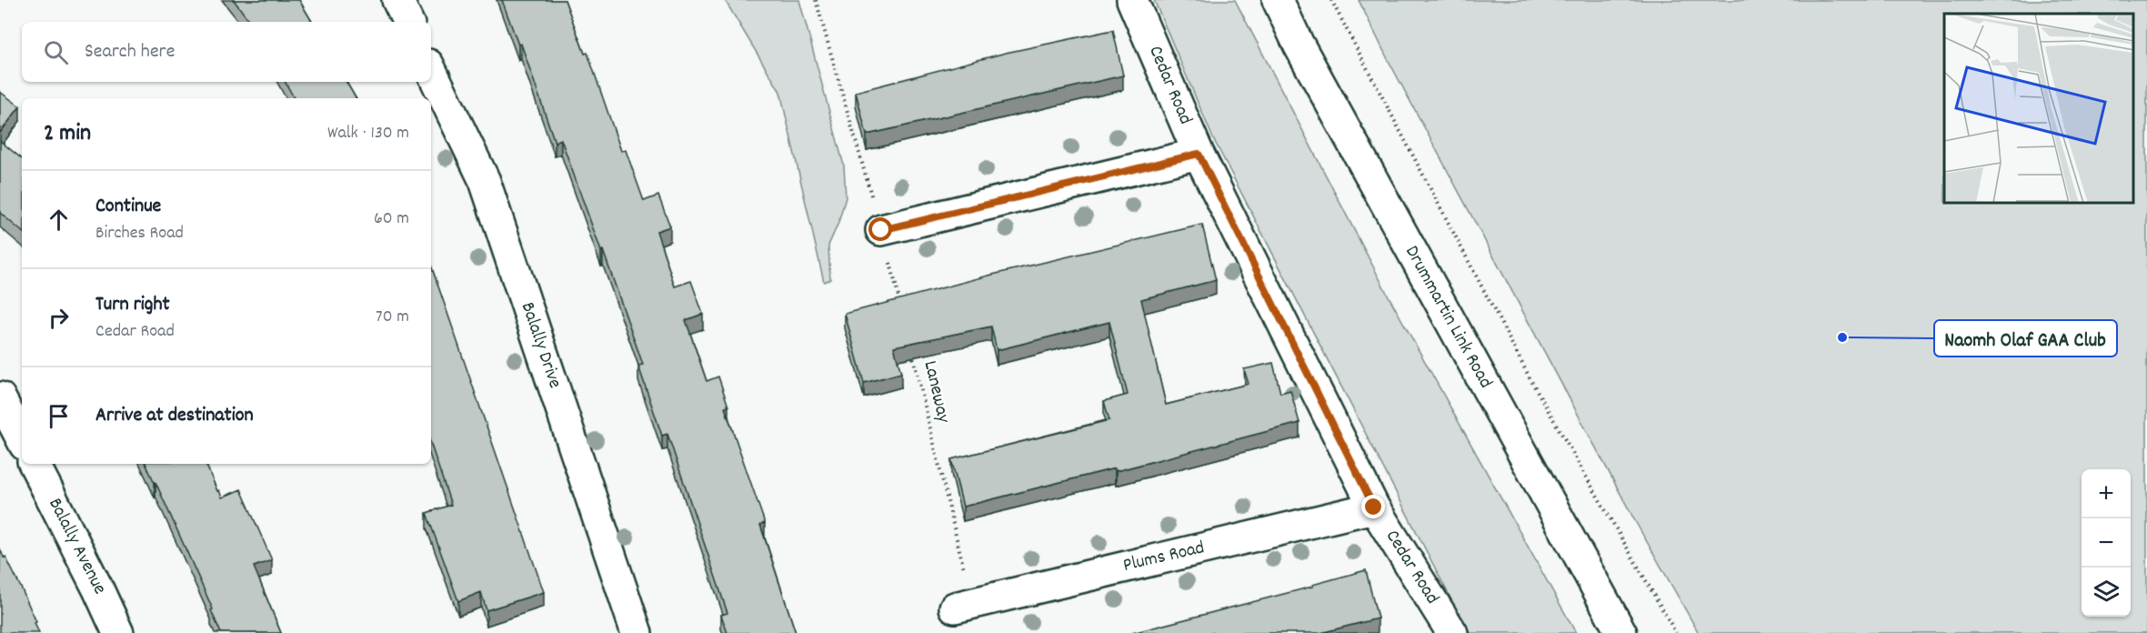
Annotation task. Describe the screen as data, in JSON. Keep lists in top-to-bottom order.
{
  "streets": {
    "street": [
      "Cedar Road",
      "Drummartin Link Road",
      "Balally Drive",
      "Balally Avenue",
      "Plums Road"
    ],
    "path": ["Laneway"]
  },
  "crossings": [
    ["Cedar Road", "Plums Road"],
    ["Laneway", "Plums Road"]
  ],
  "places": ["Naomh Olaf GAA Club"],
  "page": {
    "search": "Search here",
    "heading": ["2 min", "Walk · 130 m"],
    "list": [
      ["Continue", "Birches Road", "60 m"],
      ["Turn right", "Cedar Road", "70 m"],
      "Arrive at destination"
    ],
    "map_buttons": ["+", "−"]
  }
}
